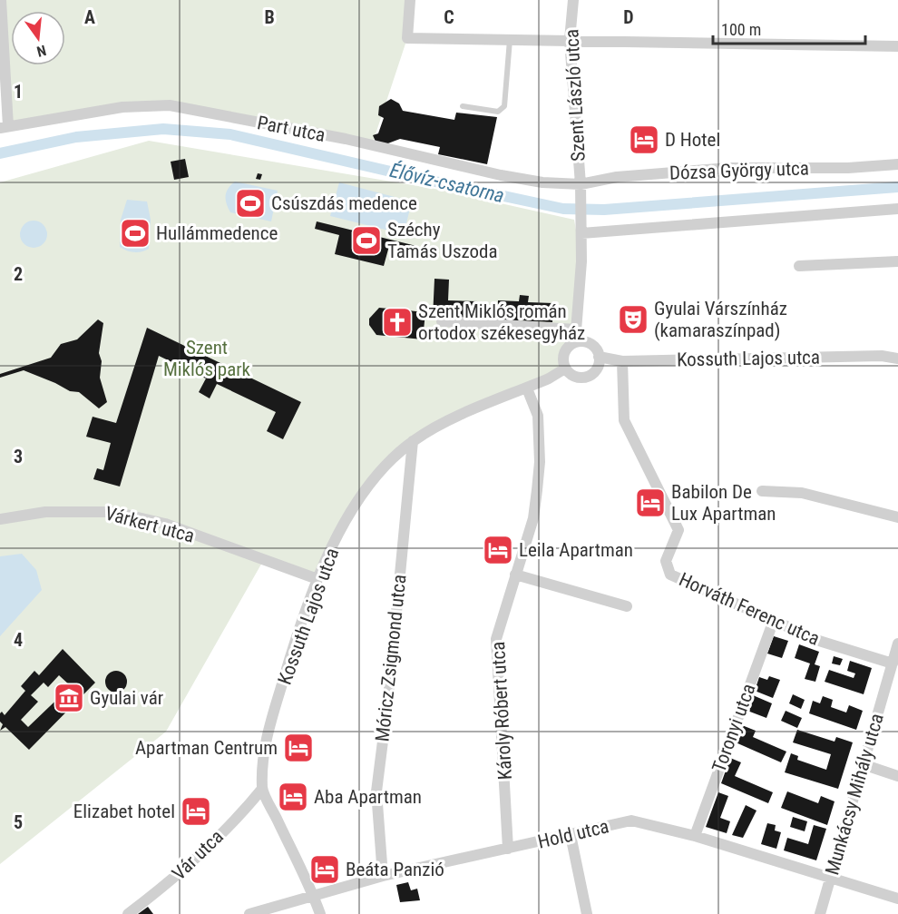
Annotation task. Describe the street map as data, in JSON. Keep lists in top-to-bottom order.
{
  "streets": {
    "street": [
      "Szent László utca",
      "Part utca",
      "Dózsa György utca",
      "Kossuth Lajos utca",
      "Várkert utca",
      "Horváth Ferenc utca",
      "Móricz Zsigmond utca",
      "Károly Róbert utca",
      "Toronyi utca",
      "Munkácsy Mihály utca",
      "Hold utca",
      "Vár utca"
    ]
  },
  "crossings": [
    ["Szent László utca", "Part utca"],
    ["Szent László utca", "Dózsa György utca"],
    ["Part utca", "Dózsa György utca"],
    ["Kossuth Lajos utca", "Várkert utca"],
    ["Kossuth Lajos utca", "Horváth Ferenc utca"],
    ["Kossuth Lajos utca", "Móricz Zsigmond utca"],
    ["Kossuth Lajos utca", "Károly Róbert utca"],
    ["Kossuth Lajos utca", "Vár utca"],
    ["Horváth Ferenc utca", "Toronyi utca"],
    ["Horváth Ferenc utca", "Munkácsy Mihály utca"],
    ["Móricz Zsigmond utca", "Hold utca"],
    ["Károly Róbert utca", "Hold utca"],
    ["Toronyi utca", "Hold utca"],
    ["Munkácsy Mihály utca", "Hold utca"]
  ],
  "water": ["Élővíz-csatorna"],
  "parks": ["Szent Miklós park"],
  "places": {
    "hotel": [
      "D Hotel",
      "Babilon De Lux Apartman",
      "Leila Apartman",
      "Apartman Centrum",
      "Aba Apartman",
      "Elizabet hotel",
      "Beáta Panzió"
    ],
    "sports": ["Csúszdás medence", "Hullámmedence", "Széchy Tamás Uszoda"],
    "theatre": ["Gyulai Várszínház (kamaraszínpad)"],
    "church": ["Szent Miklós román ortodox székesegyház"],
    "museum": ["Gyulai vár"]
  },
  "scale_bar": "100 m",
  "north": "bottom",
  "grid": {
    "columns": [
      "A",
      "B",
      "C",
      "D"
    ],
    "rows": [
      "1",
      "2",
      "3",
      "4",
      "5"
    ]
  }
}
